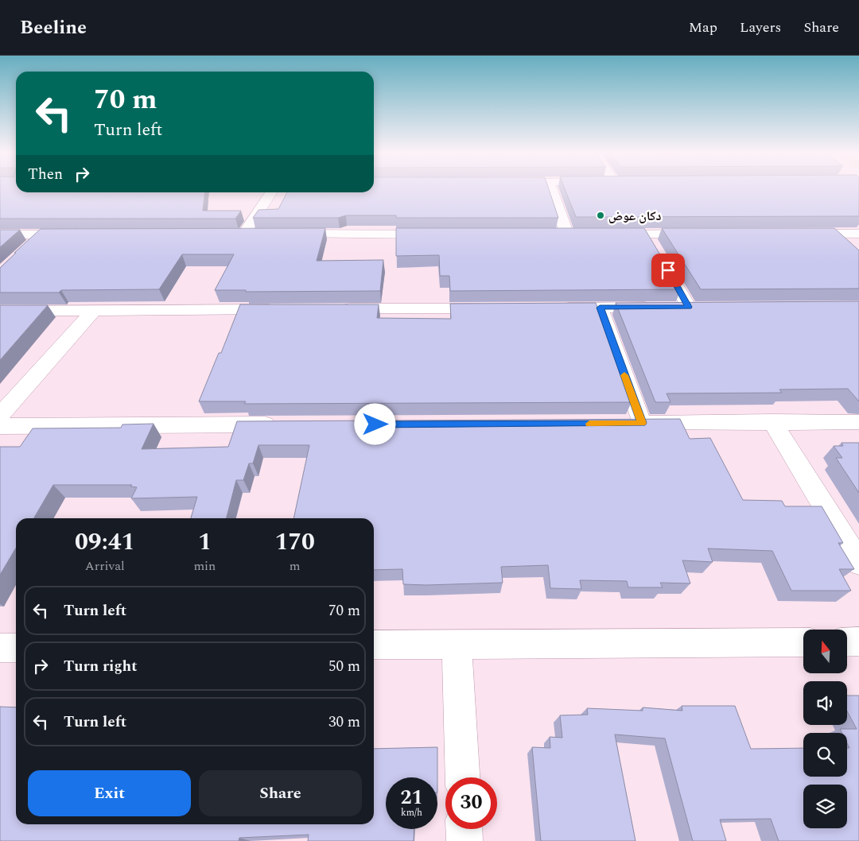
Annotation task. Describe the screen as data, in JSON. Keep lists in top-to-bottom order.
{
  "places": ["دكان عوض"],
  "north": "top",
  "page": {
    "header": "Beeline",
    "nav": ["Map", "Layers", "Share"],
    "turn": ["70 m", "Turn left"],
    "then": "Then",
    "eta": [
      "09:41",
      "Arrival",
      "1",
      "min",
      "170",
      "m"
    ],
    "list": [
      {
        "name": "Turn left",
        "value": "70 m"
      },
      {
        "name": "Turn right",
        "value": "50 m"
      },
      {
        "name": "Turn left",
        "value": "30 m"
      }
    ],
    "buttons": ["Exit", "Share"],
    "speed": "21 km/h",
    "limit": "30"
  }
}
